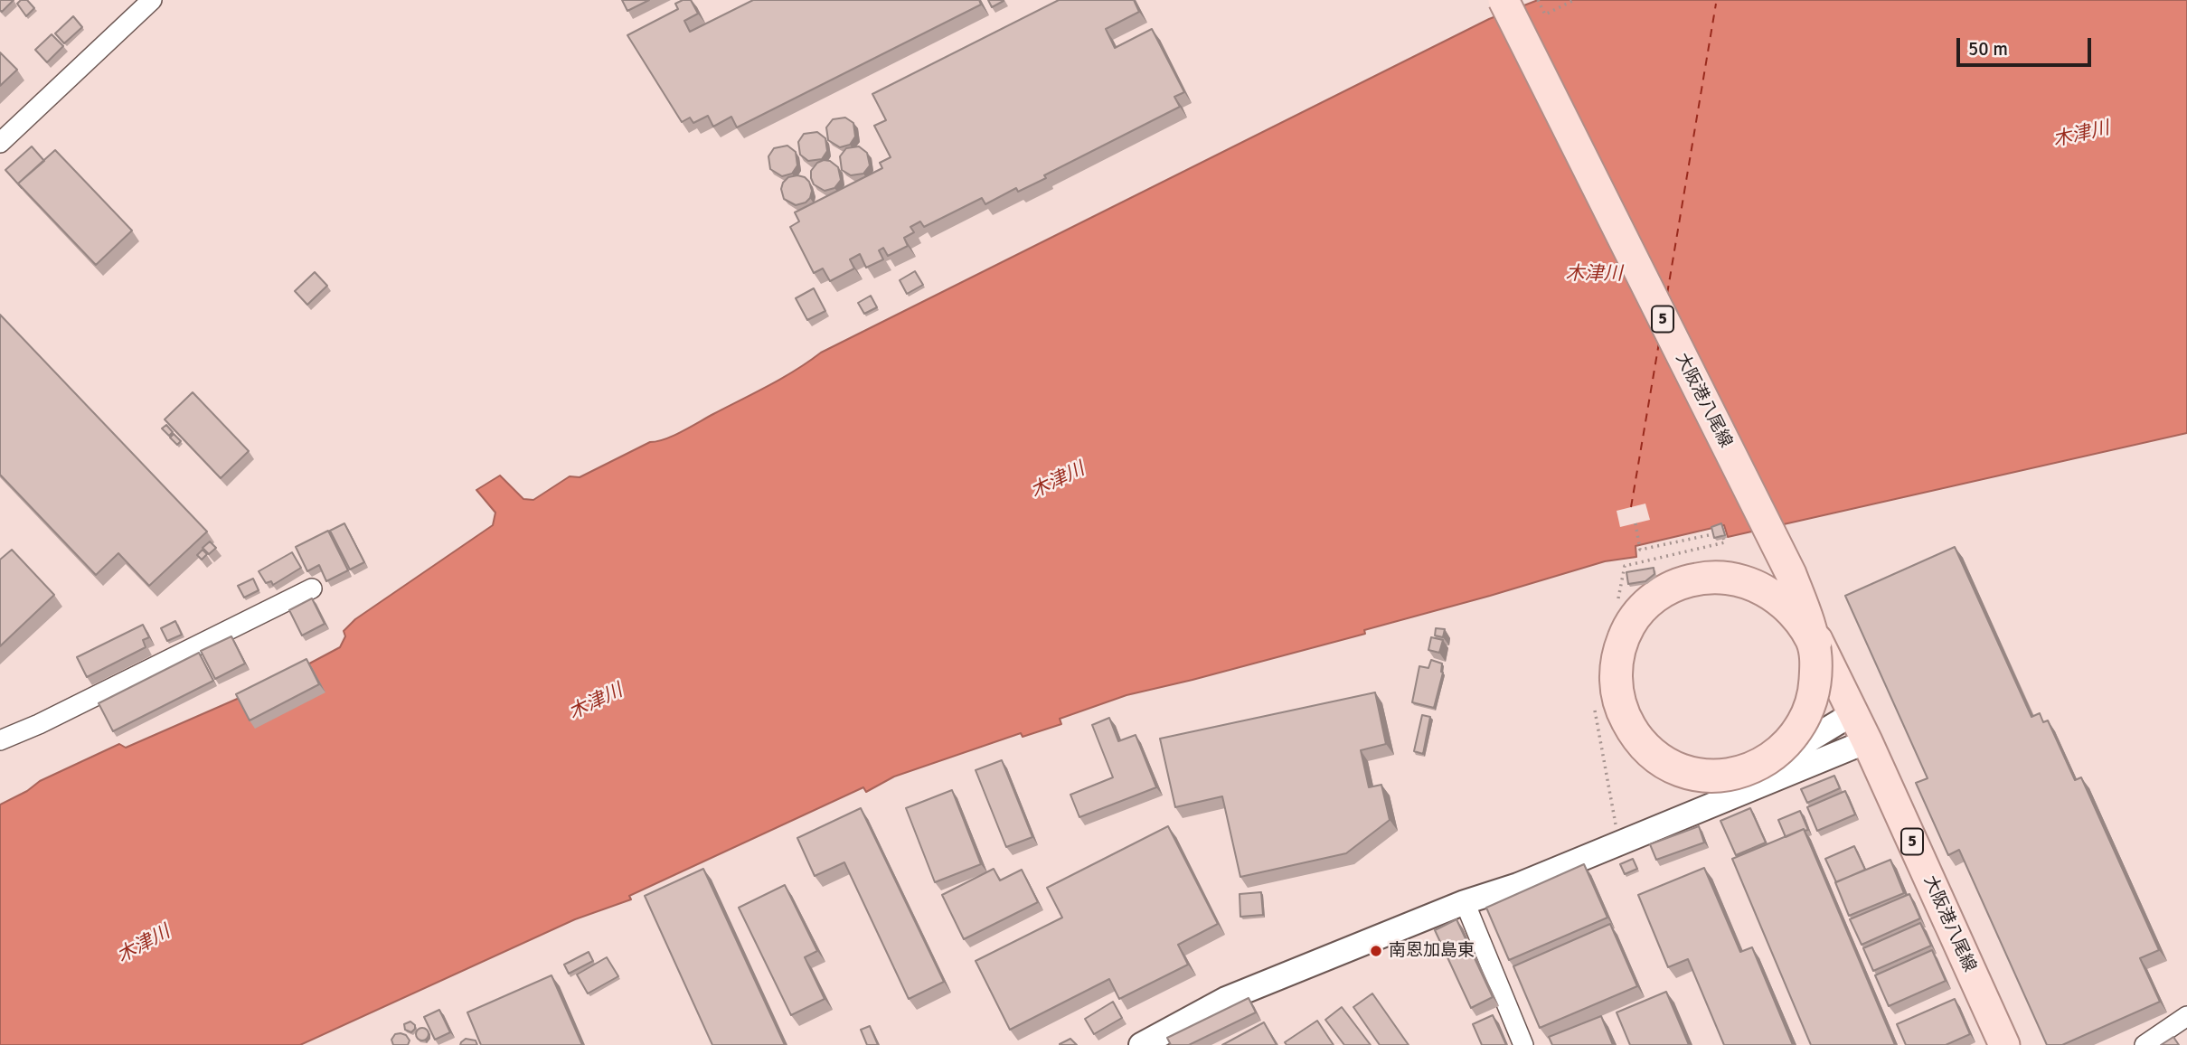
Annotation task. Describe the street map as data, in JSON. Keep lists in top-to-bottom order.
{
  "streets": {
    "main road": ["5", "大阪港八尾線"]
  },
  "water": ["木津川"],
  "places": ["南恩加島東"],
  "scale_bar": "50 m"
}
